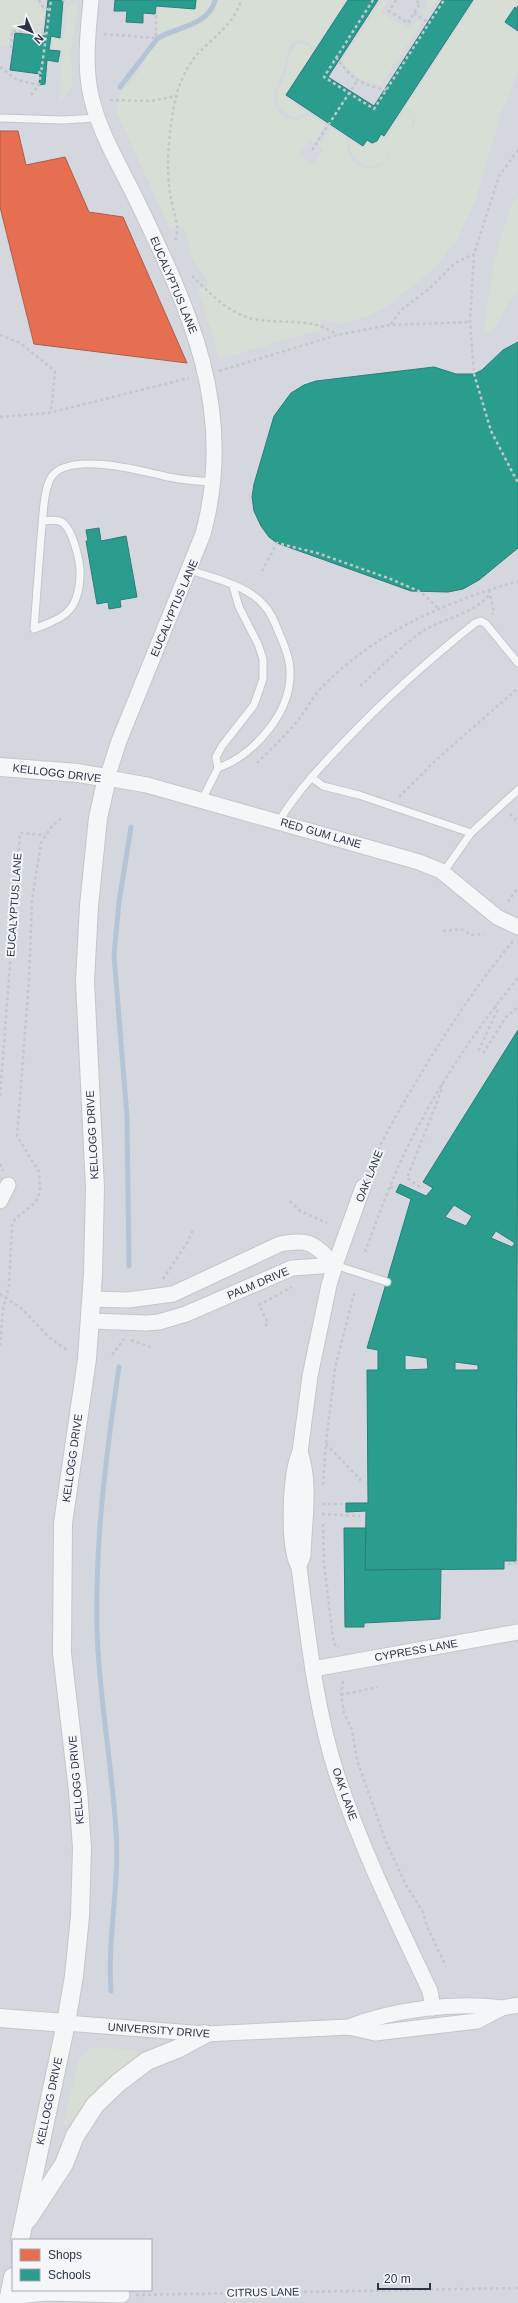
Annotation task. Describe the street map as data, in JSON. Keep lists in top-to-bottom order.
{
  "streets": {
    "street": [
      "EUCALYPTUS LANE",
      "KELLOGG DRIVE",
      "RED GUM LANE",
      "OAK LANE",
      "PALM DRIVE",
      "CYPRESS LANE",
      "UNIVERSITY DRIVE"
    ],
    "path": ["CITRUS LANE"]
  },
  "crossings": [
    ["EUCALYPTUS LANE", "KELLOGG DRIVE"],
    ["EUCALYPTUS LANE", "RED GUM LANE"],
    ["KELLOGG DRIVE", "RED GUM LANE"],
    ["KELLOGG DRIVE", "PALM DRIVE"],
    ["KELLOGG DRIVE", "UNIVERSITY DRIVE"],
    ["RED GUM LANE", "OAK LANE"],
    ["OAK LANE", "PALM DRIVE"],
    ["OAK LANE", "CYPRESS LANE"],
    ["OAK LANE", "UNIVERSITY DRIVE"]
  ],
  "legend": ["Shops", "Schools"],
  "scale_bar": "20 m",
  "north": "bottom right"
}
